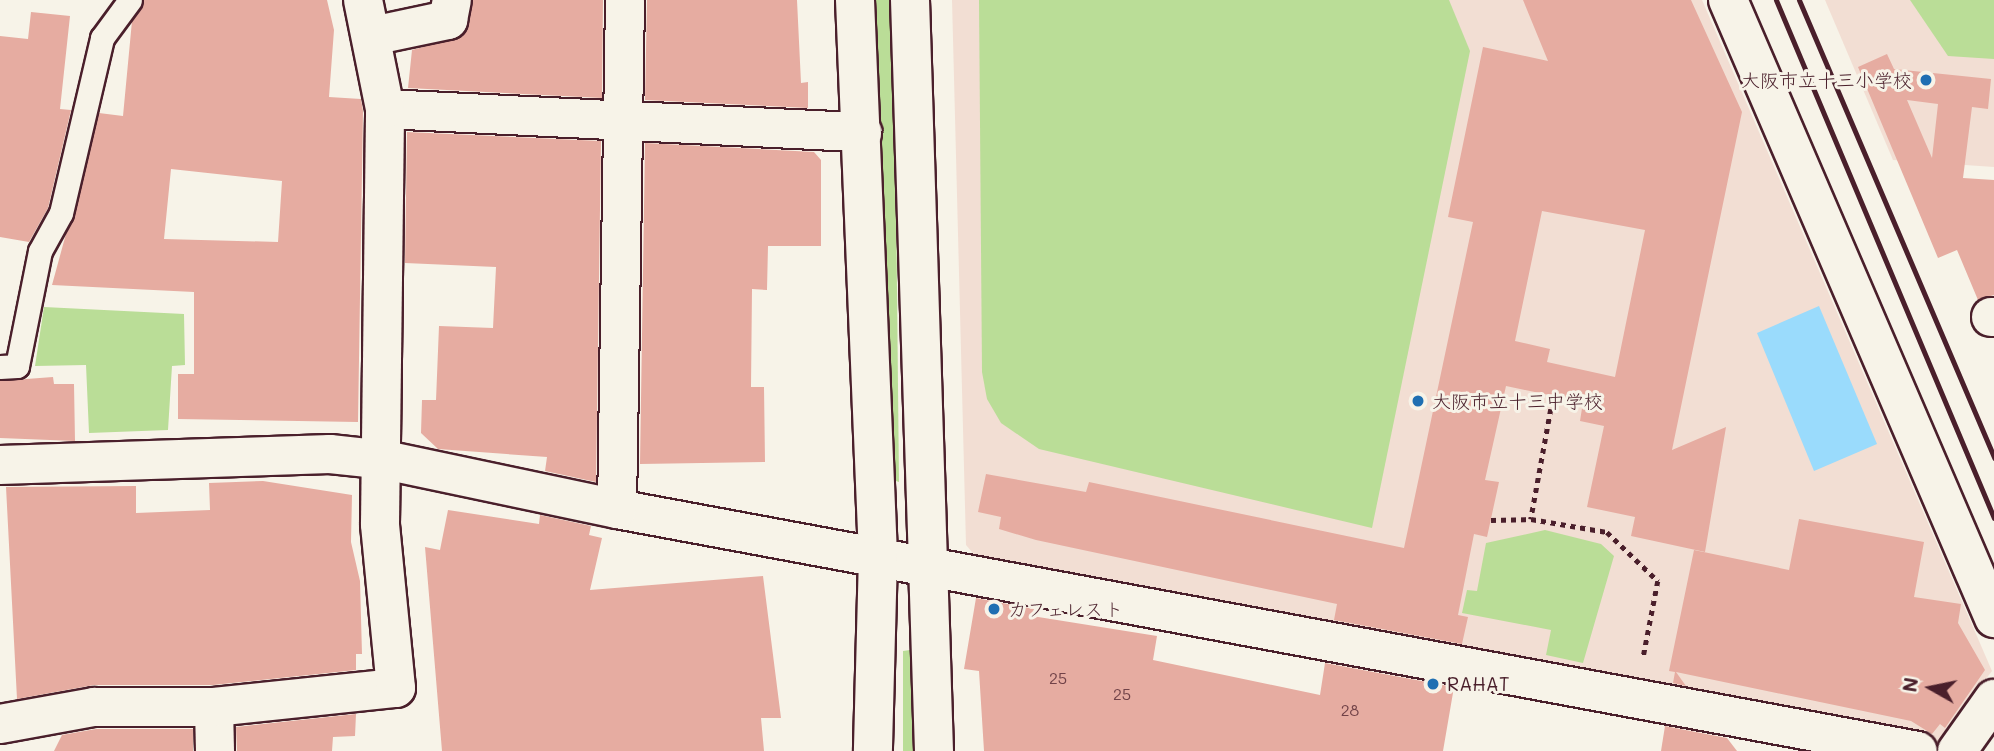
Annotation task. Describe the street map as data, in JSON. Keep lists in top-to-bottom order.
{
  "places": [
    "大阪市立十三小学校",
    "大阪市立十三中学校",
    "カフェレスト",
    "RAHAT"
  ],
  "house_numbers": ["25", "25", "28"],
  "north": "left"
}
